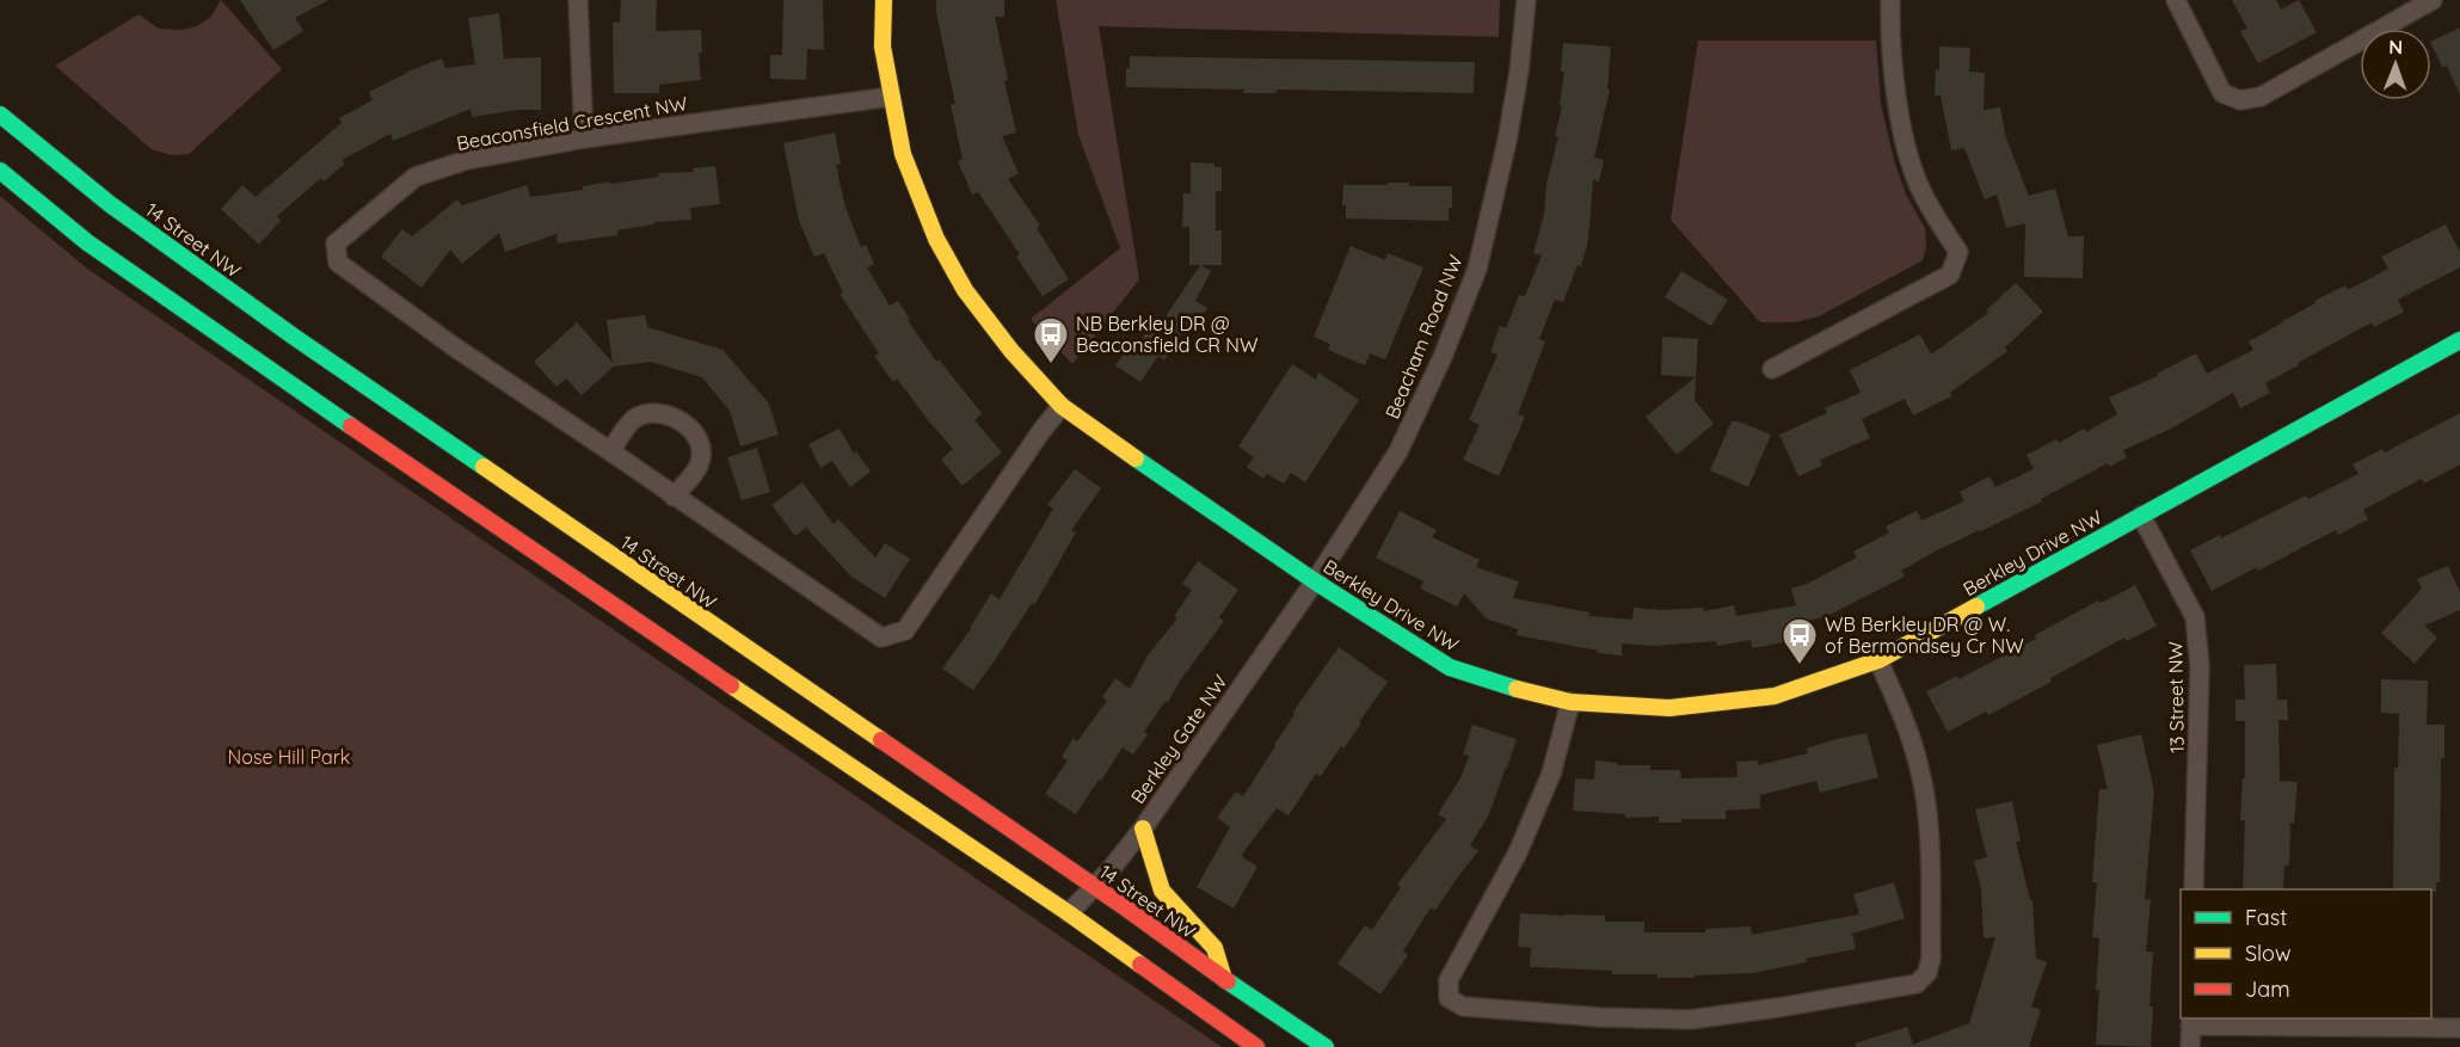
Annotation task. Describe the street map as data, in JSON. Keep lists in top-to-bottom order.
{
  "streets": {
    "main road": ["14 Street NW", "Berkley Drive NW"],
    "street": [
      "Beaconsfield Crescent NW",
      "Beacham Road NW",
      "13 Street NW",
      "Berkley Gate NW"
    ]
  },
  "crossings": [
    ["Beaconsfield Crescent NW", "Berkley Drive NW"],
    ["14 Street NW", "Berkley Gate NW"],
    ["Beacham Road NW", "Berkley Drive NW"],
    ["Beacham Road NW", "Berkley Gate NW"],
    ["Berkley Drive NW", "13 Street NW"],
    ["Berkley Drive NW", "Berkley Gate NW"]
  ],
  "parks": ["Nose Hill Park"],
  "places": {
    "bus stop": ["NB Berkley DR @ Beaconsfield CR NW", "WB Berkley DR @ W. of Bermondsey Cr NW"]
  },
  "legend": ["Fast", "Slow", "Jam"],
  "north": "top"
}
